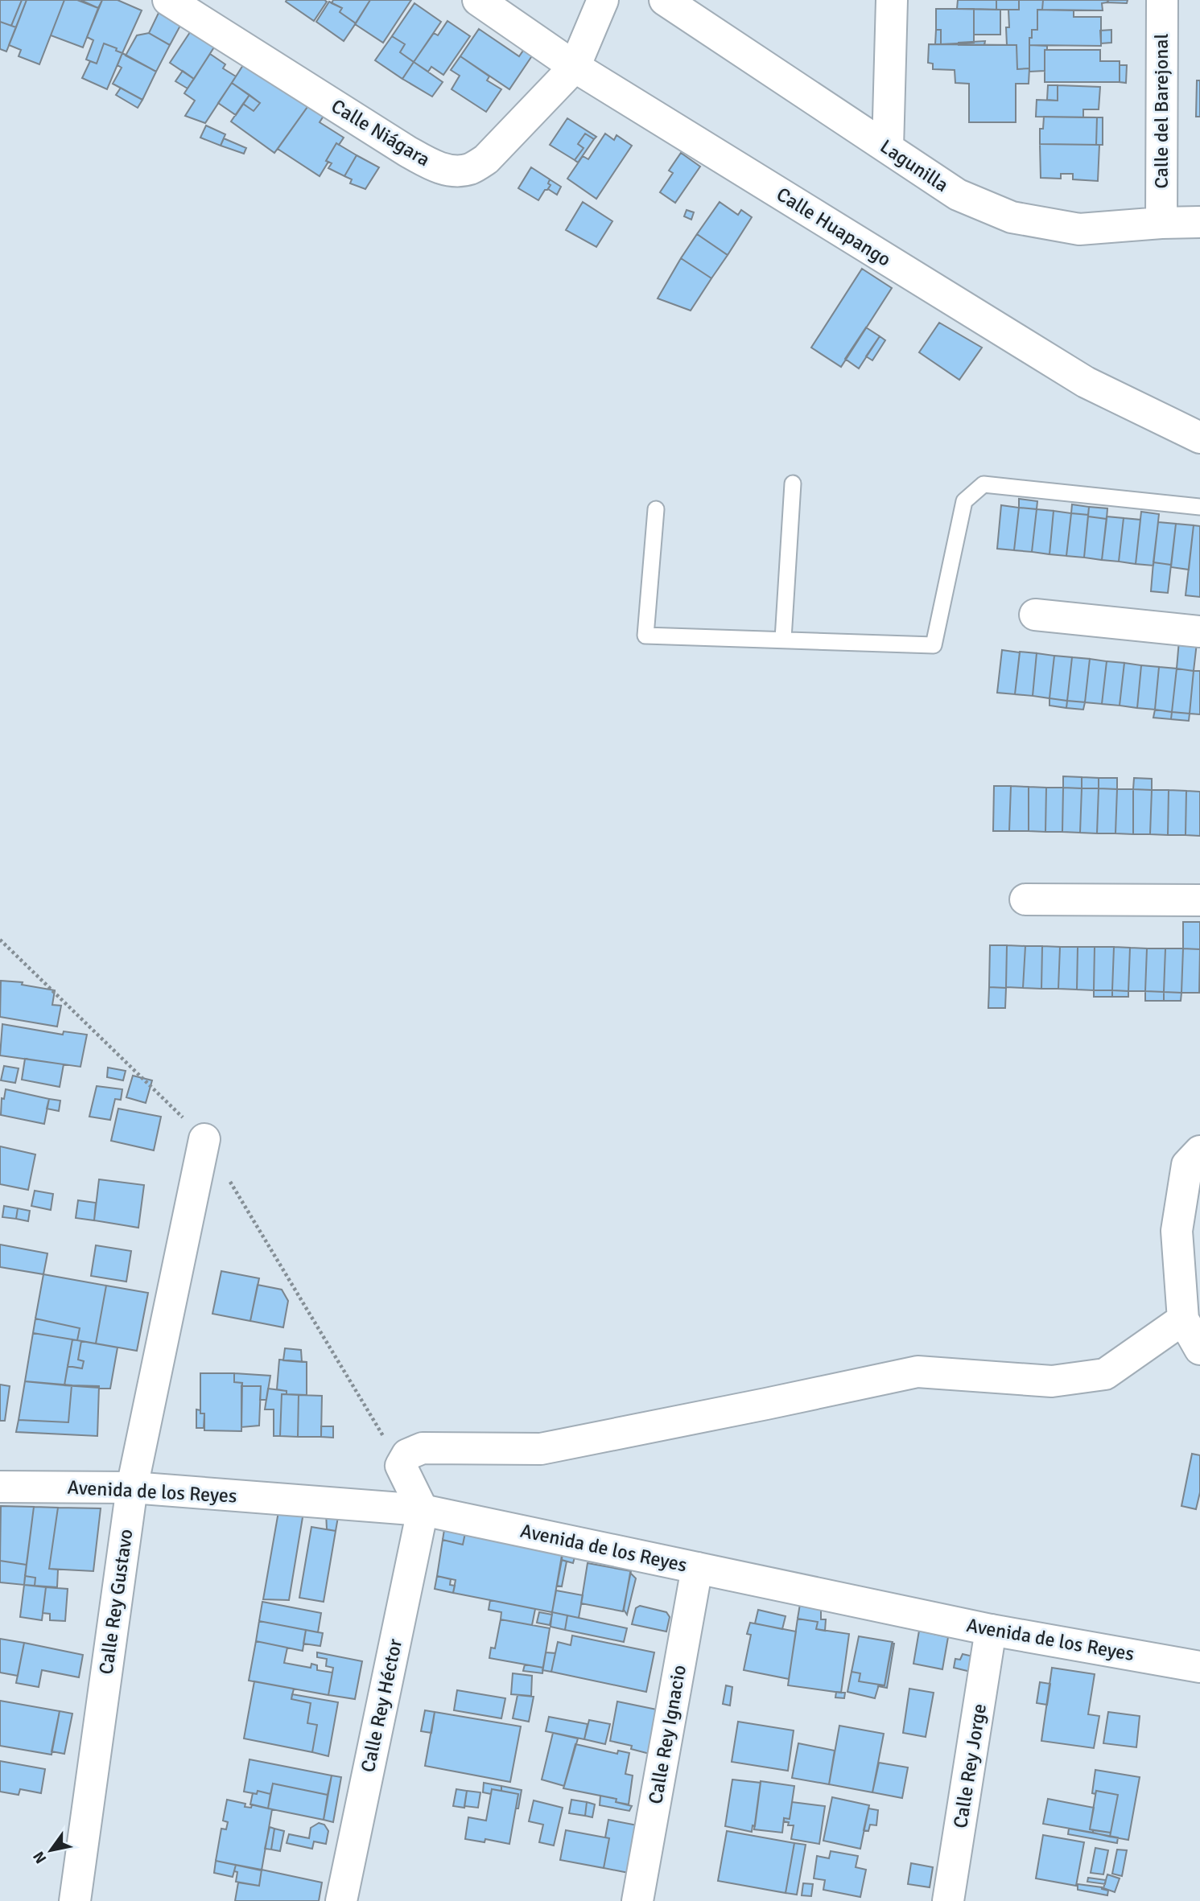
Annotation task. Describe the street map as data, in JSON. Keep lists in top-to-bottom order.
{
  "streets": {
    "street": [
      "Calle del Barejonal",
      "Calle Niágara",
      "Lagunilla",
      "Calle Huapango",
      "Avenida de los Reyes",
      "Calle Rey Gustavo",
      "Calle Rey Héctor",
      "Calle Rey Ignacio",
      "Calle Rey Jorge"
    ]
  },
  "crossings": [
    ["Calle del Barejonal", "Lagunilla"],
    ["Calle Niágara", "Calle Huapango"],
    ["Avenida de los Reyes", "Calle Rey Gustavo"],
    ["Avenida de los Reyes", "Calle Rey Héctor"],
    ["Avenida de los Reyes", "Calle Rey Ignacio"],
    ["Avenida de los Reyes", "Calle Rey Jorge"]
  ],
  "north": "bottom left"
}
